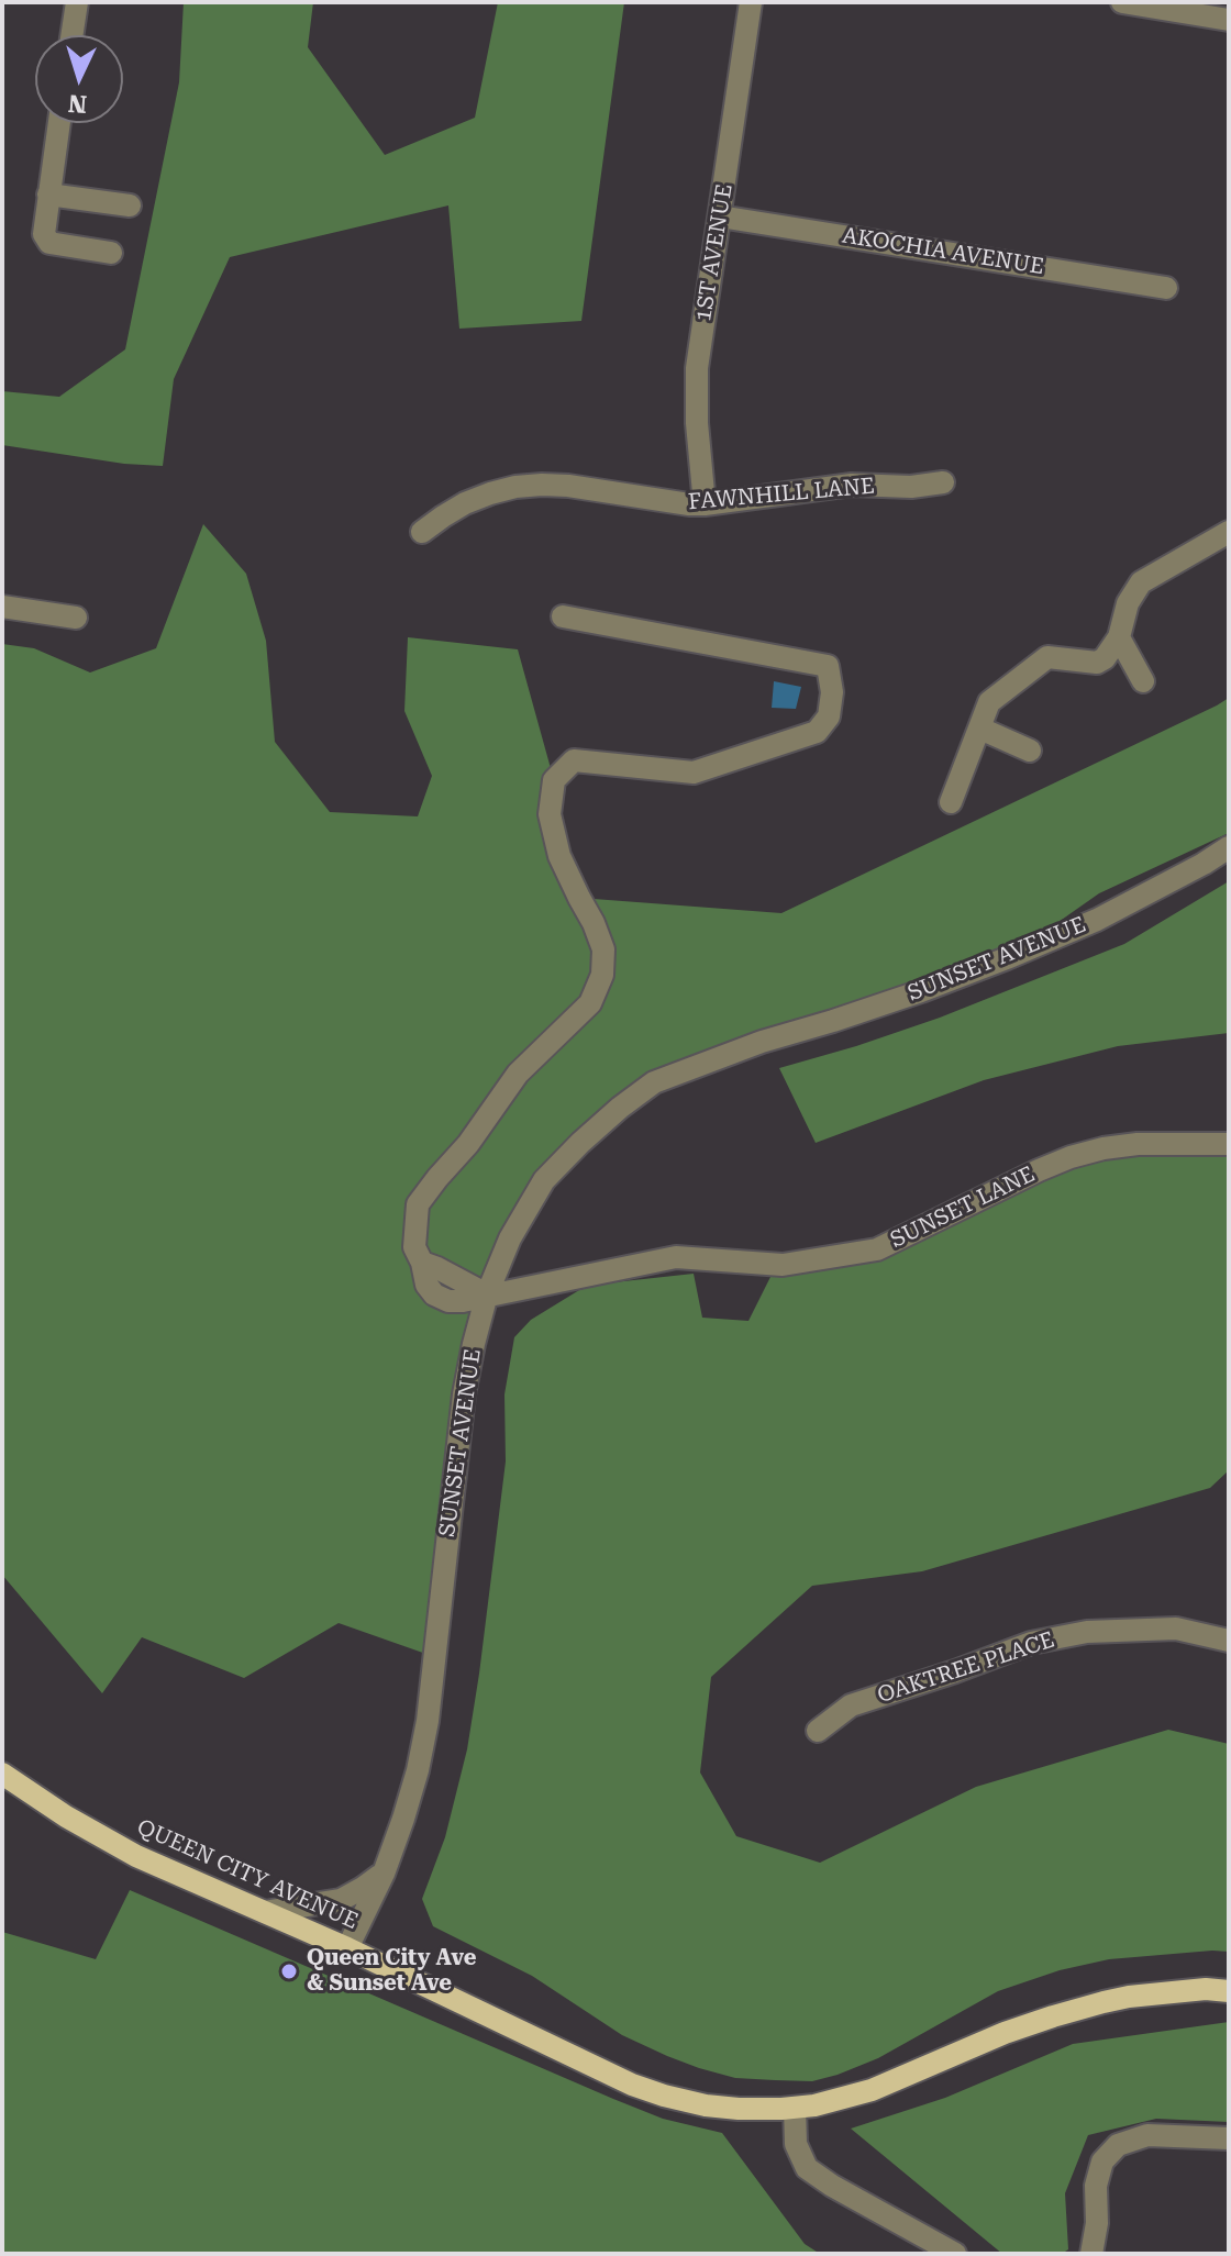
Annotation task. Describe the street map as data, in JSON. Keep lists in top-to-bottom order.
{
  "streets": {
    "main road": ["QUEEN CITY AVENUE"],
    "street": [
      "AKOCHIA AVENUE",
      "1ST AVENUE",
      "FAWNHILL LANE",
      "SUNSET AVENUE",
      "SUNSET LANE",
      "OAKTREE PLACE"
    ]
  },
  "crossings": [
    ["AKOCHIA AVENUE", "1ST AVENUE"],
    ["1ST AVENUE", "FAWNHILL LANE"],
    ["SUNSET AVENUE", "SUNSET LANE"],
    ["SUNSET AVENUE", "QUEEN CITY AVENUE"]
  ],
  "places": ["Queen City Ave & Sunset Ave"],
  "north": "bottom"
}
